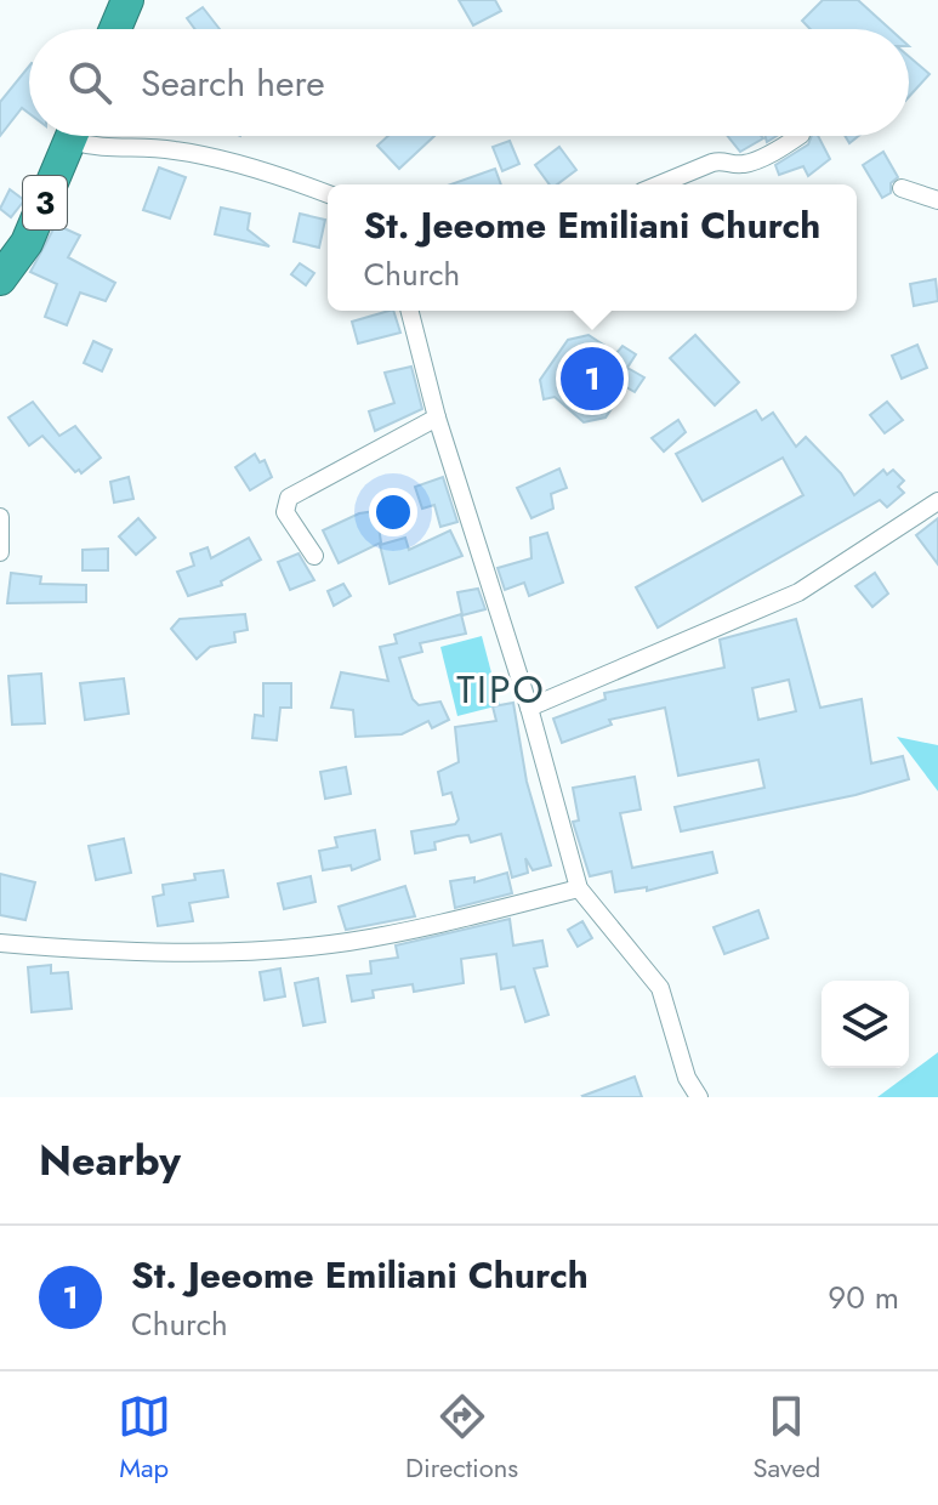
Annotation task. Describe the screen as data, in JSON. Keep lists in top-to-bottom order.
{
  "streets": {
    "highway": ["3"]
  },
  "districts": ["TIPO"],
  "page": {
    "search": "Search here",
    "popup": ["St. Jeeome Emiliani Church", "Church"],
    "pins": "1",
    "heading": "Nearby",
    "list": [
      {
        "mark": "1",
        "name": "St. Jeeome Emiliani Church",
        "note": "Church",
        "value": "90 m"
      }
    ],
    "nav": ["Map", "Directions", "Saved"]
  }
}
